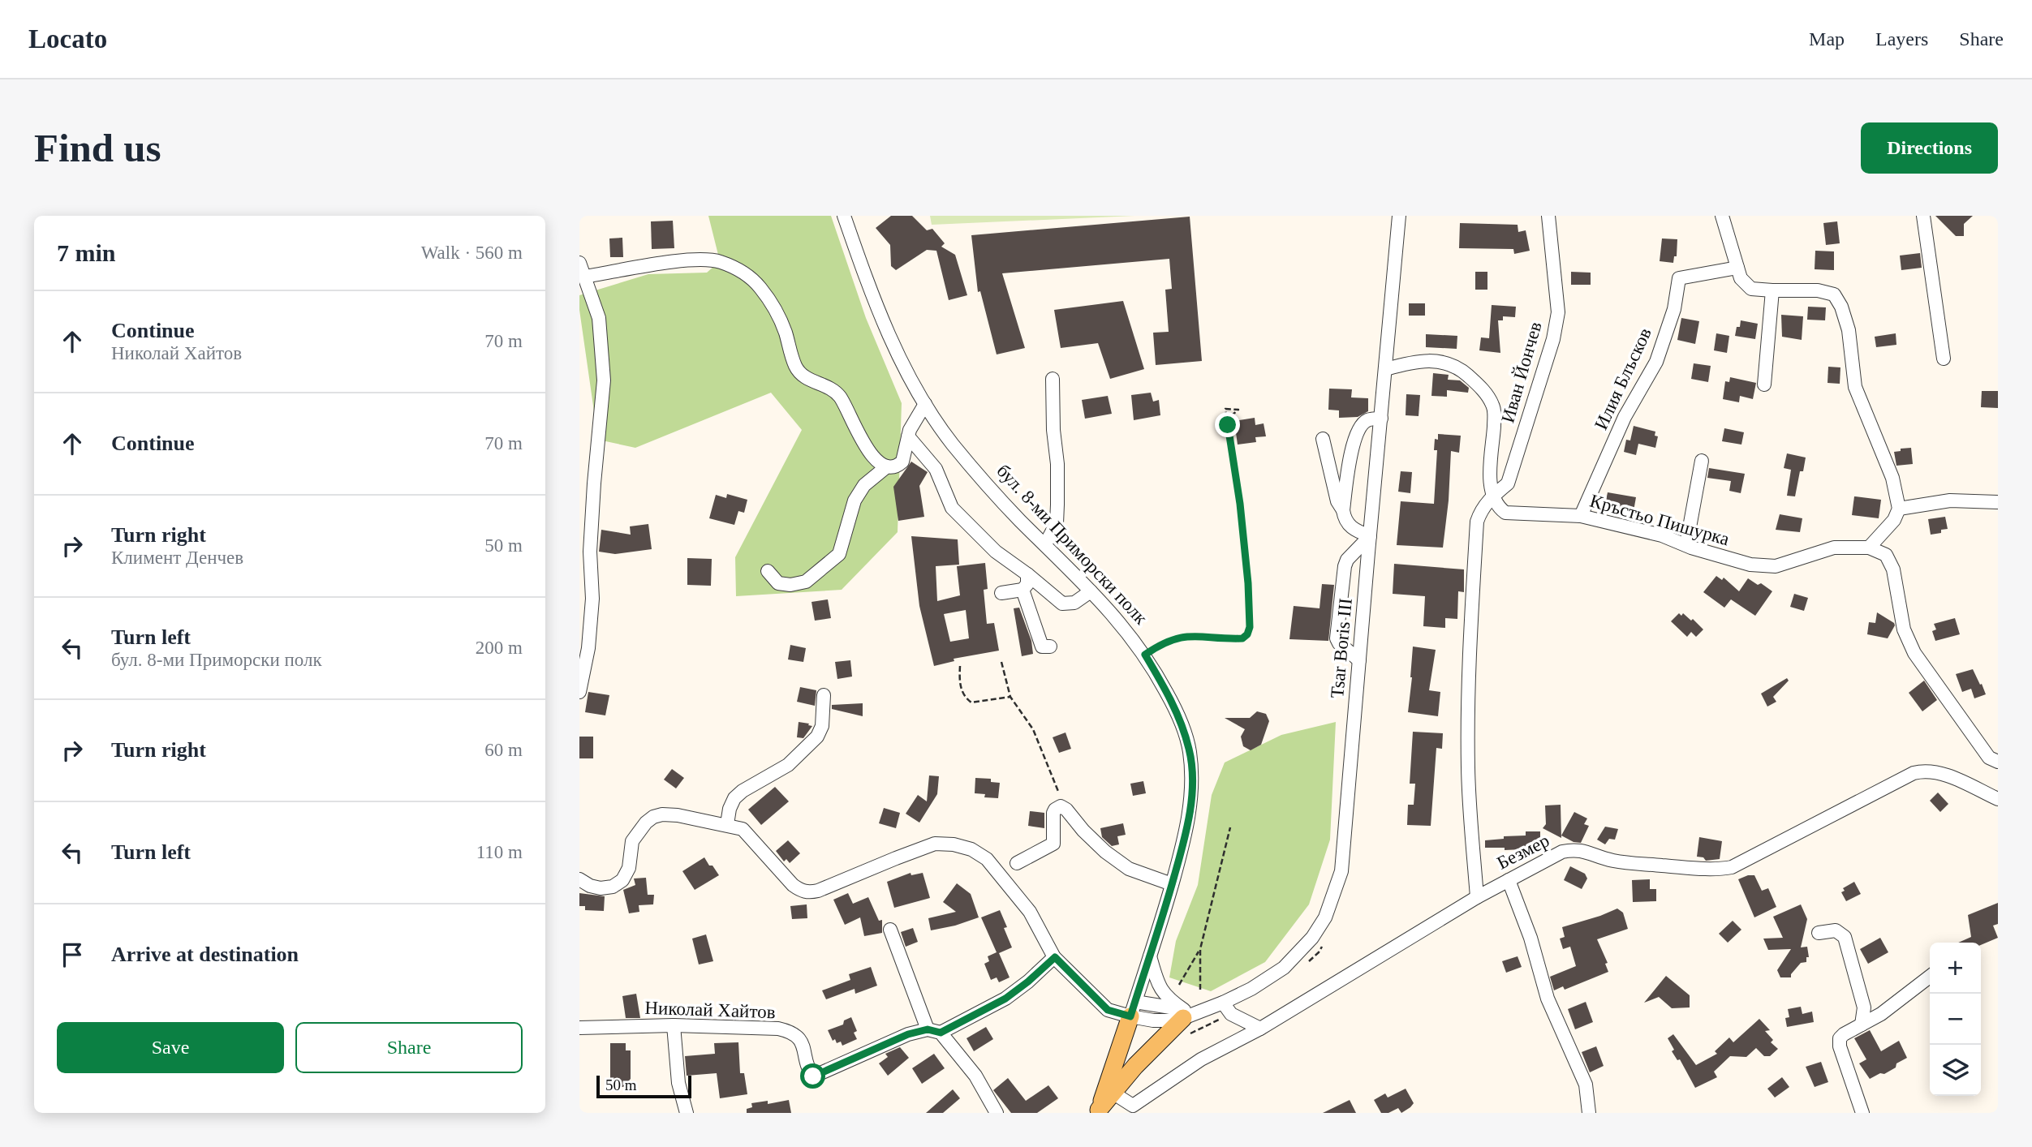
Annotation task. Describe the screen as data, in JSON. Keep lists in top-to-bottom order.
{
  "streets": {
    "main road": ["бул. 8-ми Приморски полк"],
    "street": [
      "Иван Йончев",
      "Илия Блъсков",
      "Кръстьо Пишурка",
      "Tsar Boris III",
      "Безмер",
      "Николай Хайтов"
    ]
  },
  "crossings": [
    ["Иван Йончев", "Кръстьо Пишурка"],
    ["Иван Йончев", "Безмер"],
    ["Илия Блъсков", "Кръстьо Пишурка"],
    ["Кръстьо Пишурка", "Безмер"],
    ["бул. 8-ми Приморски полк", "Tsar Boris III"]
  ],
  "scale_bar": "50 m",
  "page": {
    "header": "Locato",
    "nav": ["Map", "Layers", "Share"],
    "buttons": [
      "Directions",
      ["Save", "Share"]
    ],
    "title": "Find us",
    "heading": ["7 min", "Walk · 560 m"],
    "list": [
      ["Continue", "Николай Хайтов", "70 m"],
      ["Continue", "70 m"],
      ["Turn right", "Климент Денчев", "50 m"],
      ["Turn left", "бул. 8-ми Приморски полк", "200 m"],
      ["Turn right", "60 m"],
      ["Turn left", "110 m"],
      "Arrive at destination"
    ],
    "map_buttons": ["+", "−"],
    "scale": "50 m"
  }
}
